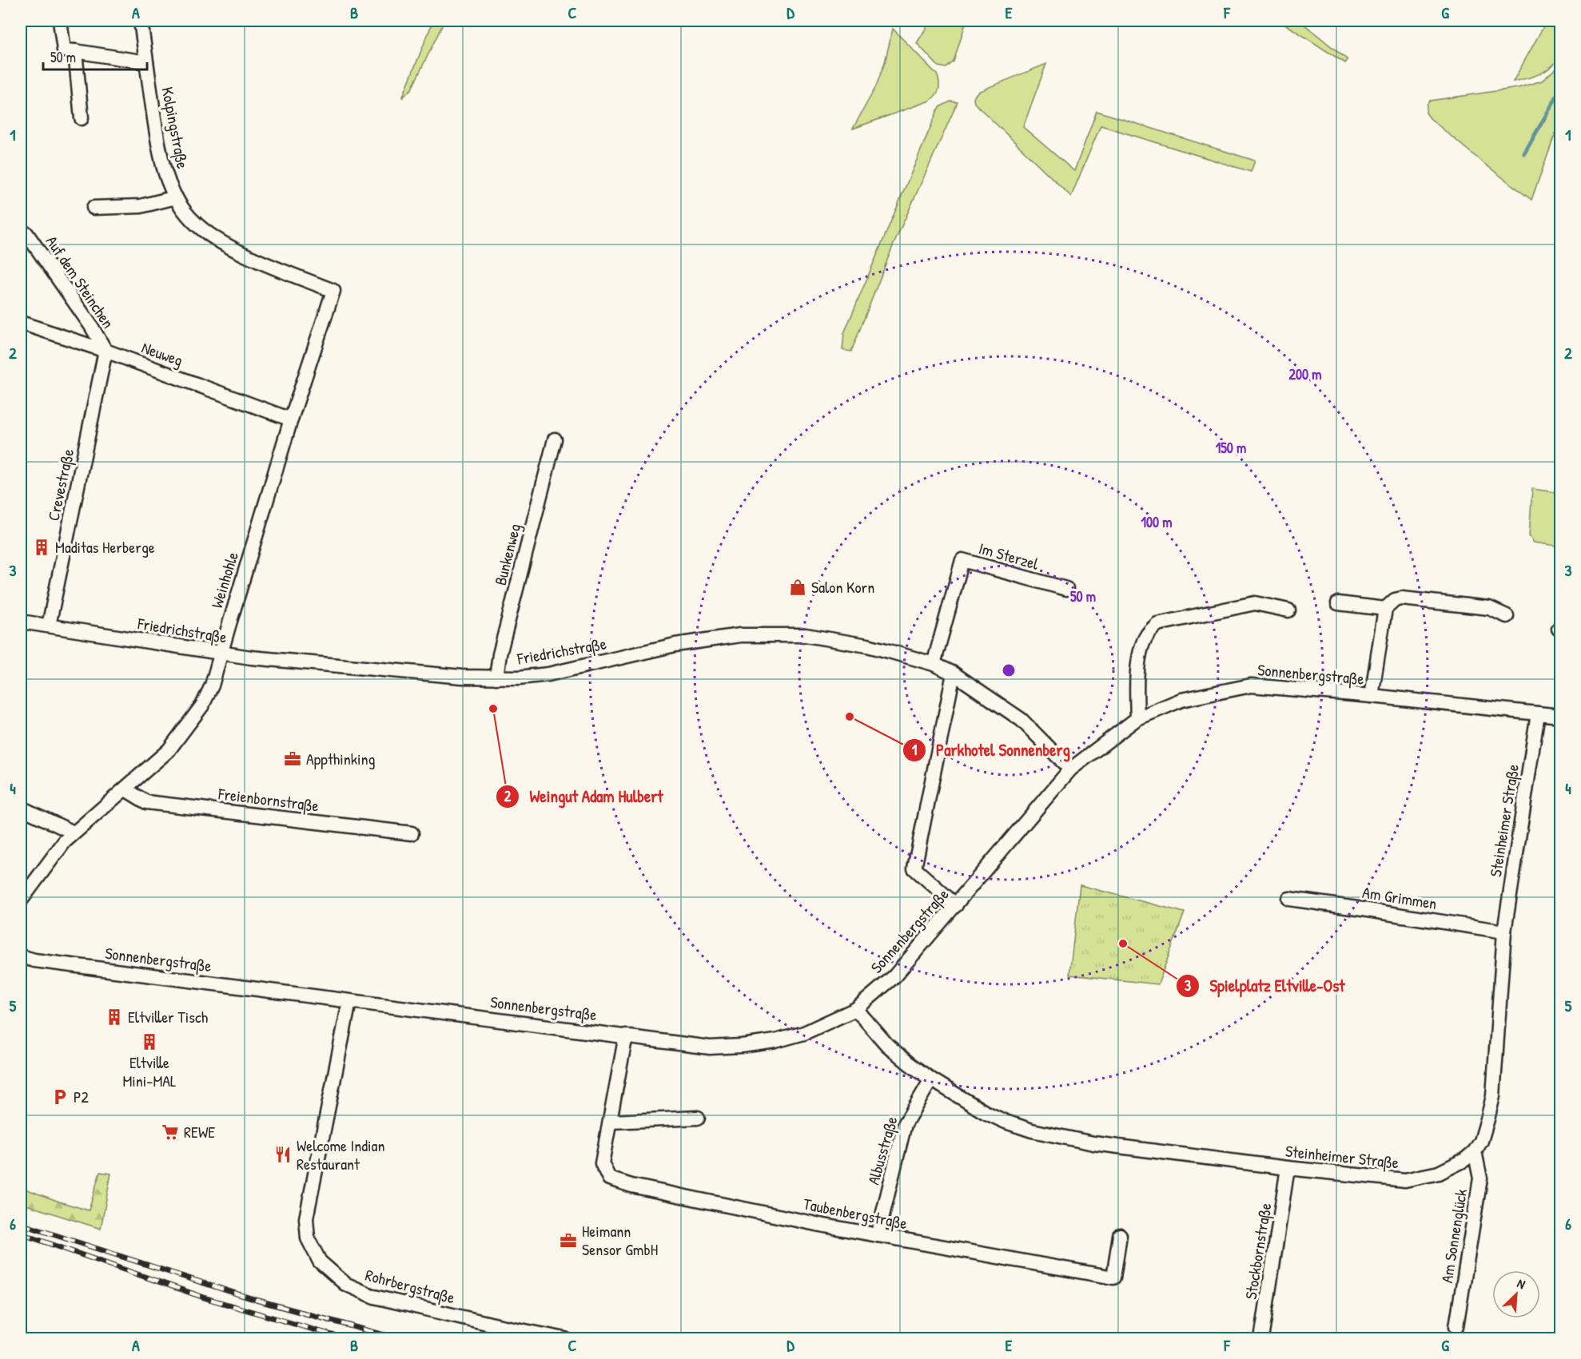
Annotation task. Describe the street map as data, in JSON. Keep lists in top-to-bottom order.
{
  "streets": {
    "street": [
      "Kolpingstraße",
      "Auf dem Steinchen",
      "Neuweg",
      "Crevestraße",
      "Bunkenweg",
      "Im Sterzel",
      "Weinhohle",
      "Friedrichstraße",
      "Sonnenbergstraße",
      "Freienbornstraße",
      "Steinheimer Straße",
      "Am Grimmen",
      "Albusstraße",
      "Taubenbergstraße",
      "Am Sonnenglück",
      "Stockbornstraße",
      "Rohrbergstraße"
    ]
  },
  "crossings": [
    ["Kolpingstraße", "Weinhohle"],
    ["Auf dem Steinchen", "Neuweg"],
    ["Auf dem Steinchen", "Crevestraße"],
    ["Neuweg", "Crevestraße"],
    ["Neuweg", "Weinhohle"],
    ["Crevestraße", "Friedrichstraße"],
    ["Bunkenweg", "Friedrichstraße"],
    ["Im Sterzel", "Friedrichstraße"],
    ["Weinhohle", "Friedrichstraße"],
    ["Weinhohle", "Freienbornstraße"],
    ["Friedrichstraße", "Sonnenbergstraße"],
    ["Sonnenbergstraße", "Steinheimer Straße"],
    ["Sonnenbergstraße", "Taubenbergstraße"],
    ["Sonnenbergstraße", "Rohrbergstraße"],
    ["Steinheimer Straße", "Am Grimmen"],
    ["Steinheimer Straße", "Albusstraße"],
    ["Steinheimer Straße", "Am Sonnenglück"],
    ["Steinheimer Straße", "Stockbornstraße"],
    ["Albusstraße", "Taubenbergstraße"]
  ],
  "places": {
    "building": ["Maditas Herberge", "Eltviller Tisch", "Eltville Mini-MAL"],
    "shop": ["Salon Korn"],
    "other": ["Weingut Adam Hulbert", "Parkhotel Sonnenberg", "Spielplatz Eltville-Ost"],
    "office": ["Appthinking", "Heimann Sensor GmbH"],
    "parking": ["P2"],
    "supermarket": ["REWE"],
    "restaurant": ["Welcome Indian Restaurant"]
  },
  "scale_bar": "50 m",
  "north": "top right",
  "grid": {
    "columns": [
      "A",
      "B",
      "C",
      "D",
      "E",
      "F",
      "G"
    ],
    "rows": [
      "1",
      "2",
      "3",
      "4",
      "5",
      "6"
    ]
  },
  "rings": [
    "200 m",
    "150 m",
    "100 m",
    "50 m"
  ]
}
